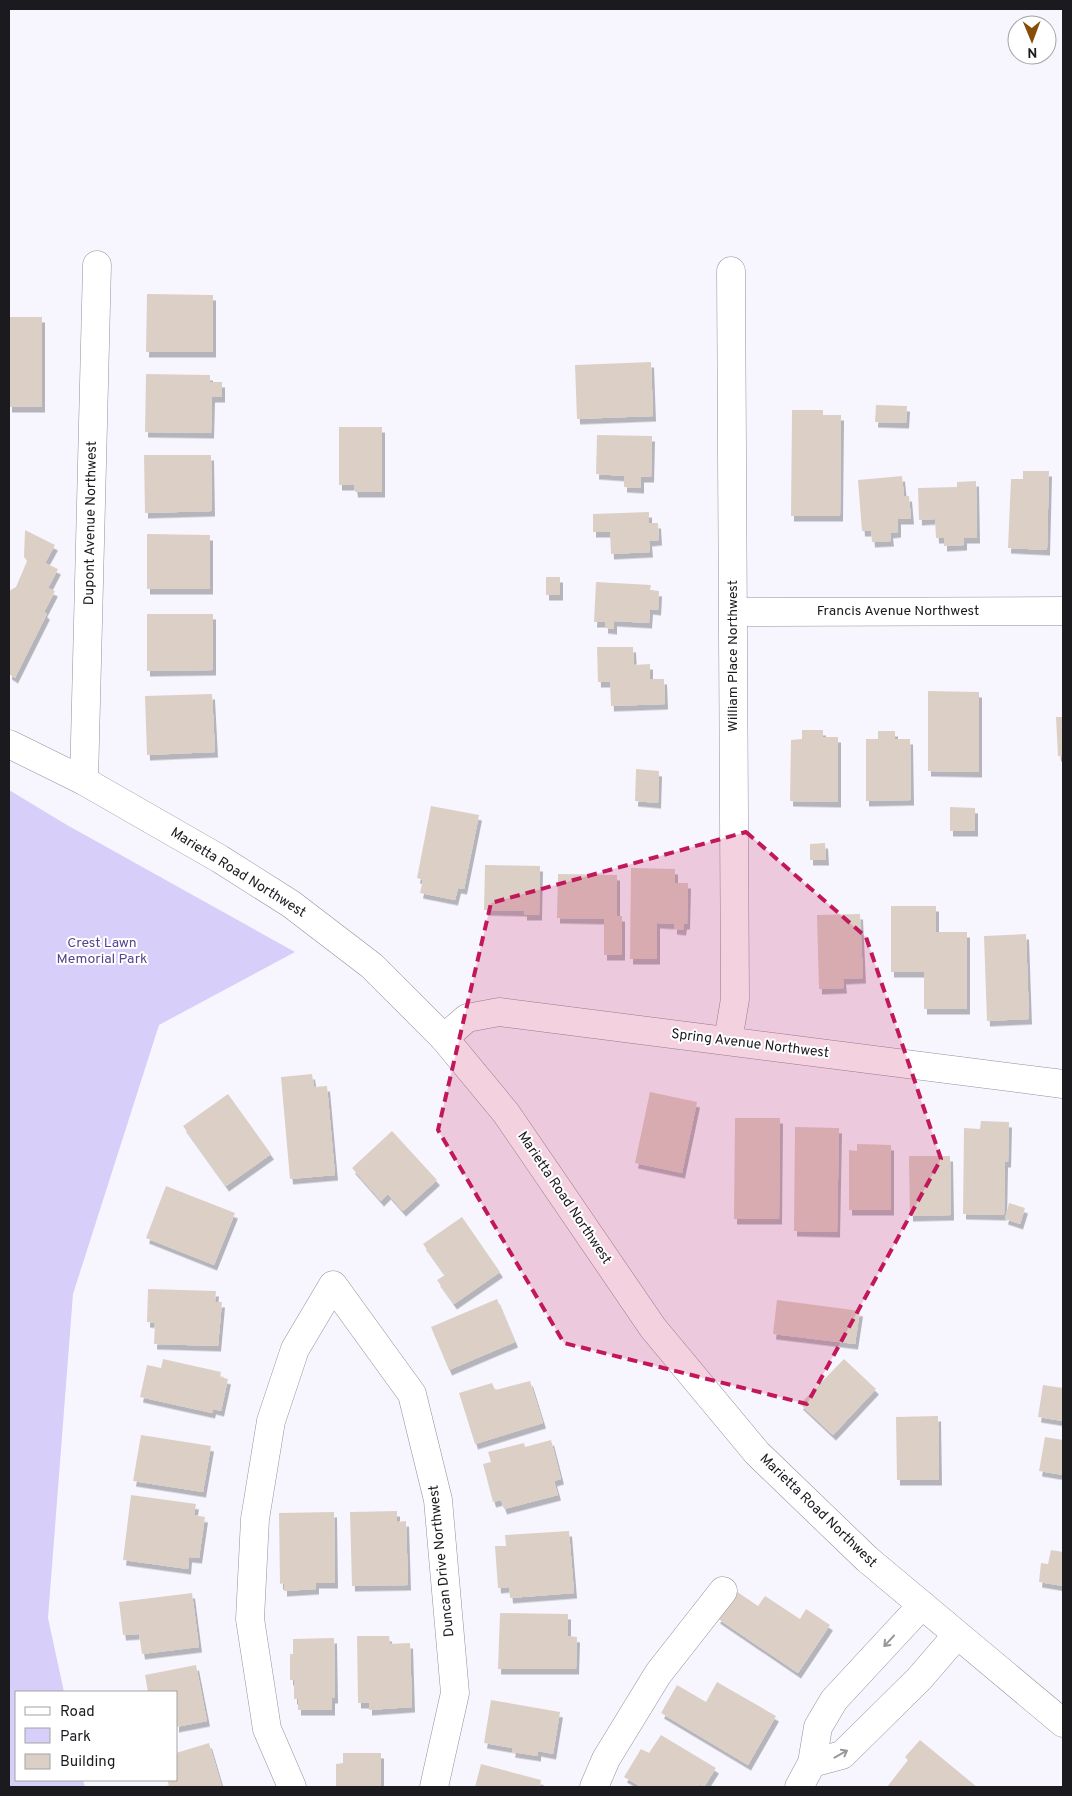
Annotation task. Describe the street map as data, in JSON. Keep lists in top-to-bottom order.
{
  "streets": {
    "street": [
      "Dupont Avenue Northwest",
      "Francis Avenue Northwest",
      "William Place Northwest",
      "Marietta Road Northwest",
      "Spring Avenue Northwest",
      "Duncan Drive Northwest"
    ]
  },
  "crossings": [
    ["Dupont Avenue Northwest", "Marietta Road Northwest"],
    ["Francis Avenue Northwest", "William Place Northwest"],
    ["William Place Northwest", "Spring Avenue Northwest"],
    ["Marietta Road Northwest", "Spring Avenue Northwest"]
  ],
  "parks": ["Crest Lawn Memorial Park"],
  "legend": ["Road", "Park", "Building"],
  "north": "bottom"
}
